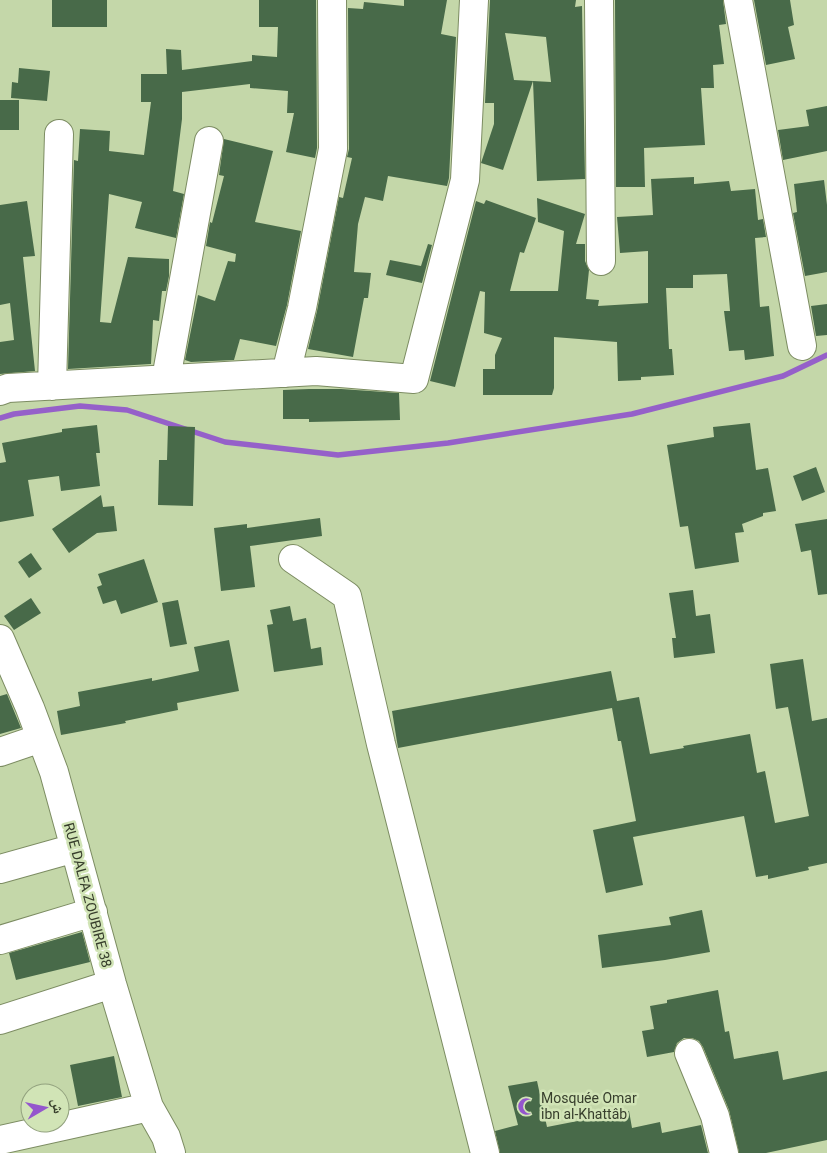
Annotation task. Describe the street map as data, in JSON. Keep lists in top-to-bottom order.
{
  "streets": {
    "street": ["RUE DALFA ZOUBIRE 38"]
  },
  "places": {
    "mosque": ["Mosquée Omar ibn al-Khattâb"]
  },
  "north": "right"
}
